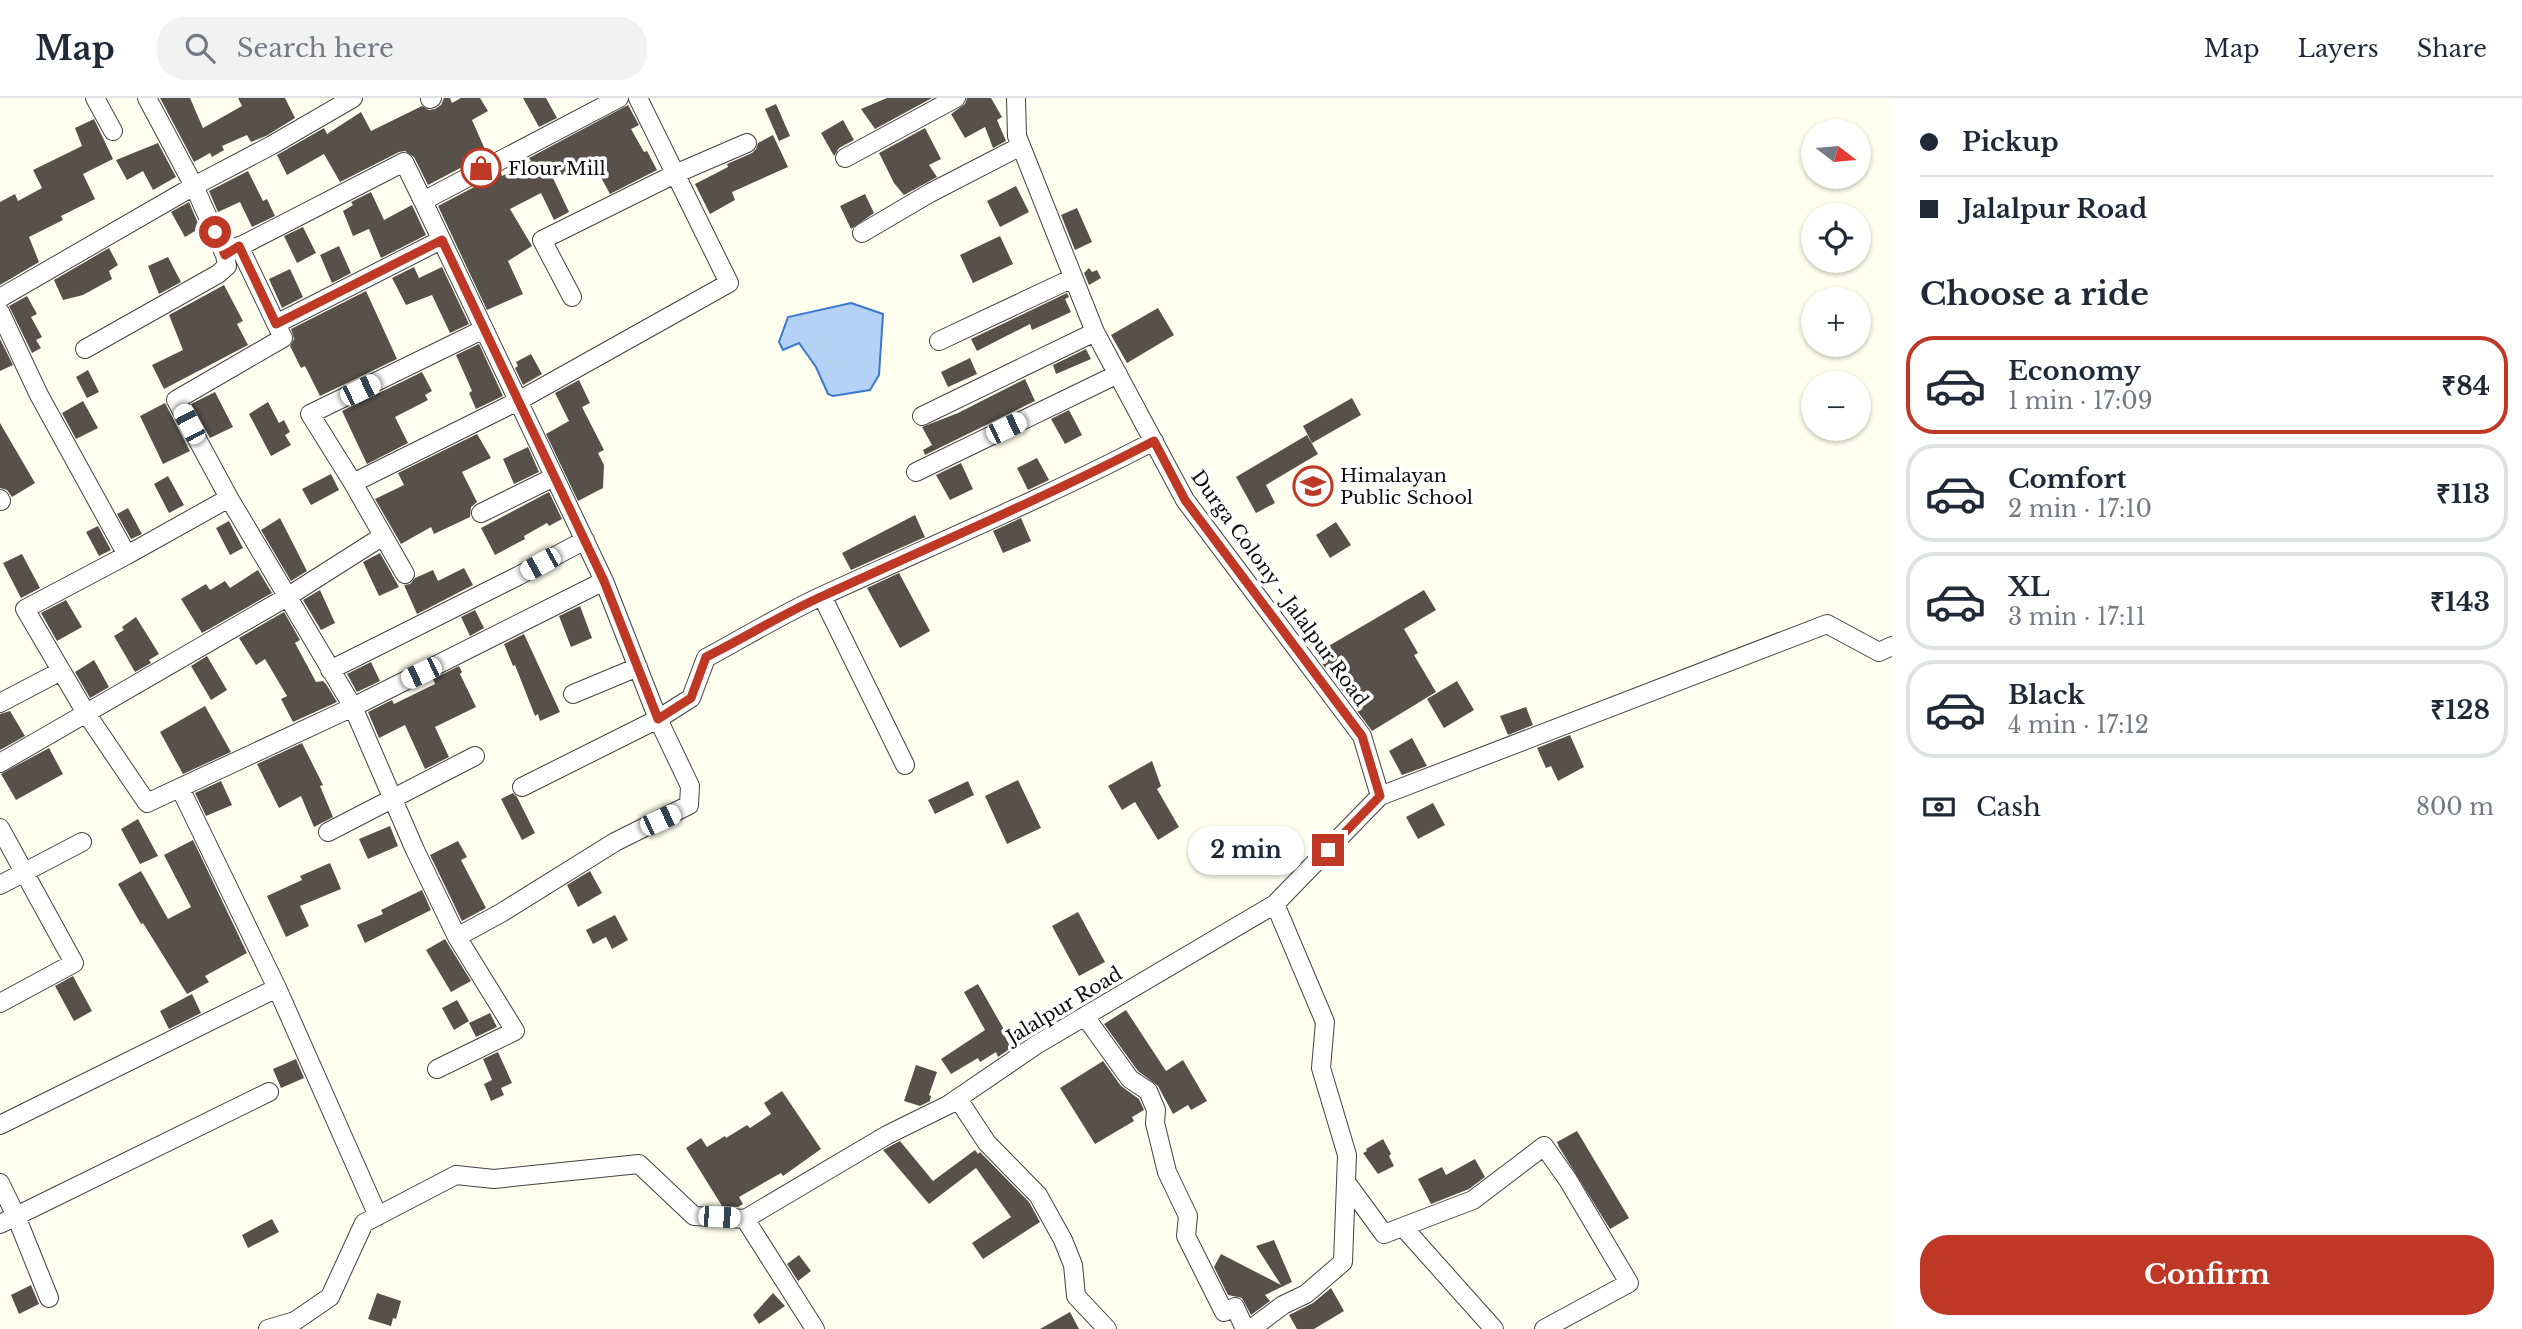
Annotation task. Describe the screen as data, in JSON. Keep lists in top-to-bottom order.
{
  "streets": {
    "street": ["Durga Colony - Jalalpur Road", "Jalalpur Road"]
  },
  "crossings": [
    ["Durga Colony - Jalalpur Road", "Jalalpur Road"]
  ],
  "places": {
    "shop": ["Flour Mill"],
    "school or university": ["Himalayan Public School"]
  },
  "north": "right",
  "page": {
    "header": "Map",
    "search": "Search here",
    "nav": ["Map", "Layers", "Share"],
    "banner": ["Pickup", "Jalalpur Road"],
    "map_buttons": ["+", "−"],
    "heading": "Choose a ride",
    "list": [
      {
        "name": "Economy",
        "note": "1 min · 17:09",
        "value": "₹84"
      },
      {
        "name": "Comfort",
        "note": "2 min · 17:10",
        "value": "₹113"
      },
      {
        "name": "XL",
        "note": "3 min · 17:11",
        "value": "₹143"
      },
      {
        "name": "Black",
        "note": "4 min · 17:12",
        "value": "₹128"
      }
    ],
    "pay": ["Cash", "800 m"],
    "bubble": "2 min",
    "buttons": "Confirm"
  }
}
